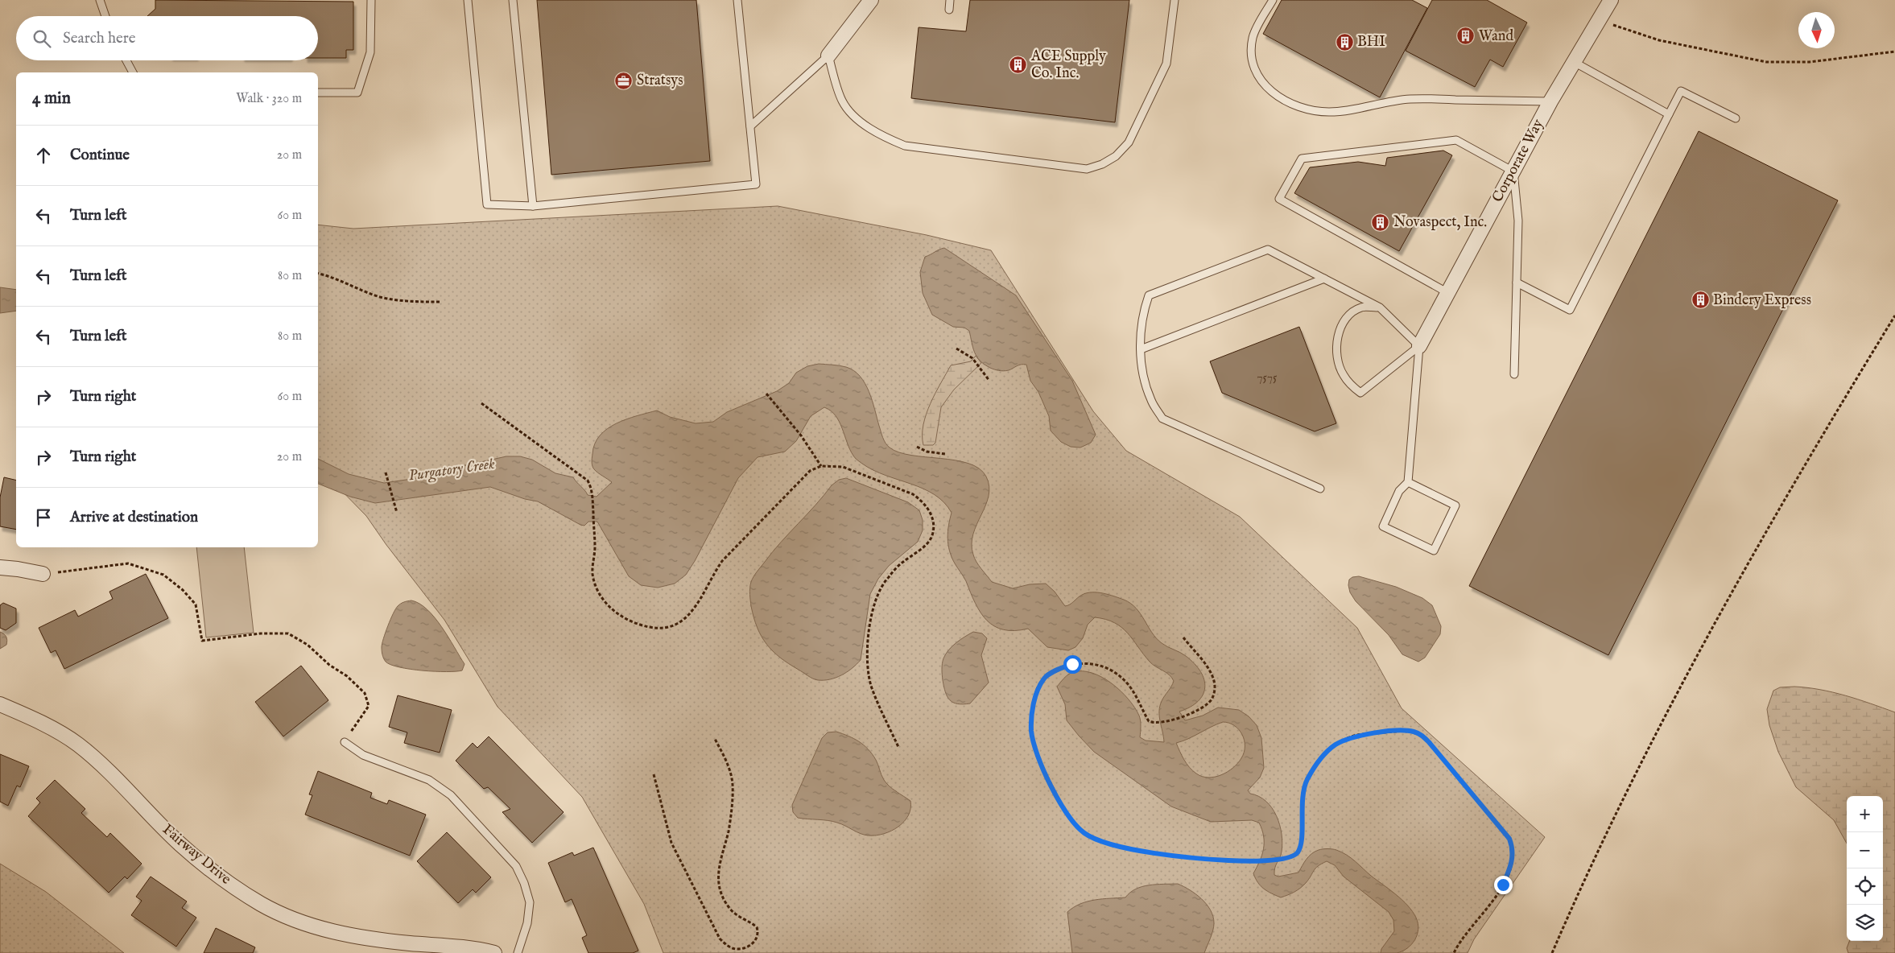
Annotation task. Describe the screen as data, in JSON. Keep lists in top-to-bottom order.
{
  "streets": {
    "street": ["Corporate Way", "Fairway Drive"]
  },
  "water": ["Purgatory Creek"],
  "places": {
    "building": [
      "Wand",
      "BHI",
      "ACE Supply Co. Inc.",
      "Novaspect, Inc.",
      "Bindery Express"
    ],
    "office": ["Stratsys"]
  },
  "house_numbers": ["7575"],
  "north": "bottom",
  "page": {
    "search": "Search here",
    "heading": ["4 min", "Walk · 320 m"],
    "list": [
      ["Continue", "20 m"],
      ["Turn left", "60 m"],
      ["Turn left", "80 m"],
      ["Turn left", "80 m"],
      ["Turn right", "60 m"],
      ["Turn right", "20 m"],
      "Arrive at destination"
    ],
    "map_buttons": ["+", "−"]
  }
}
